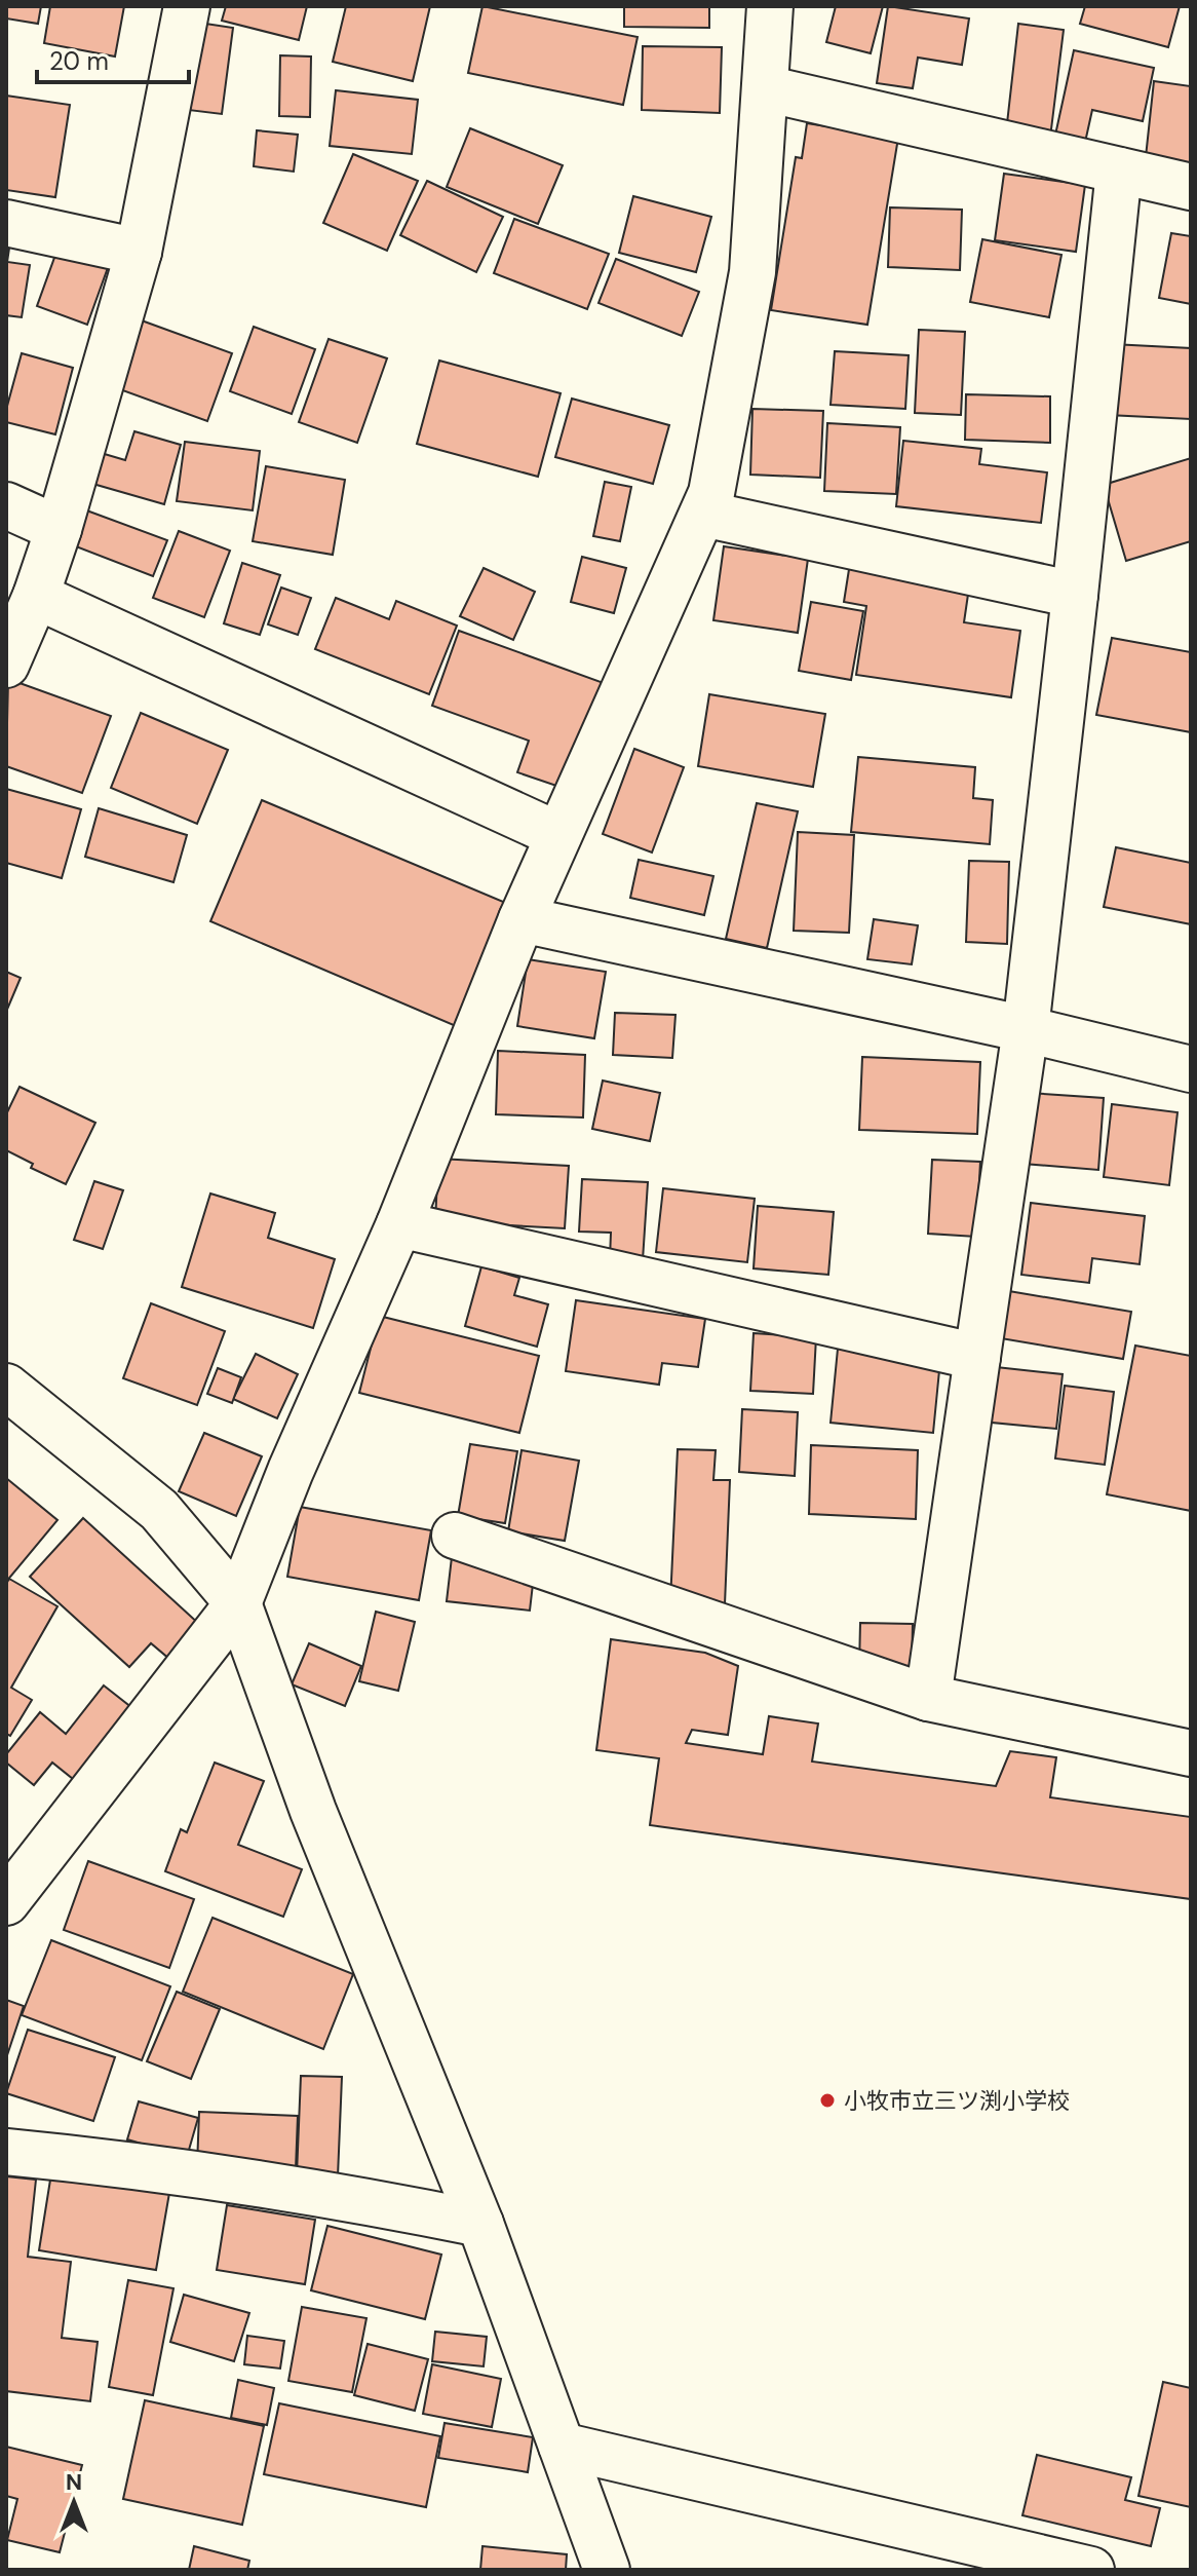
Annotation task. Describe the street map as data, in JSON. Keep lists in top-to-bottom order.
{
  "places": ["小牧市立三ツ渕小学校"],
  "scale_bar": "20 m",
  "north": "top"
}
